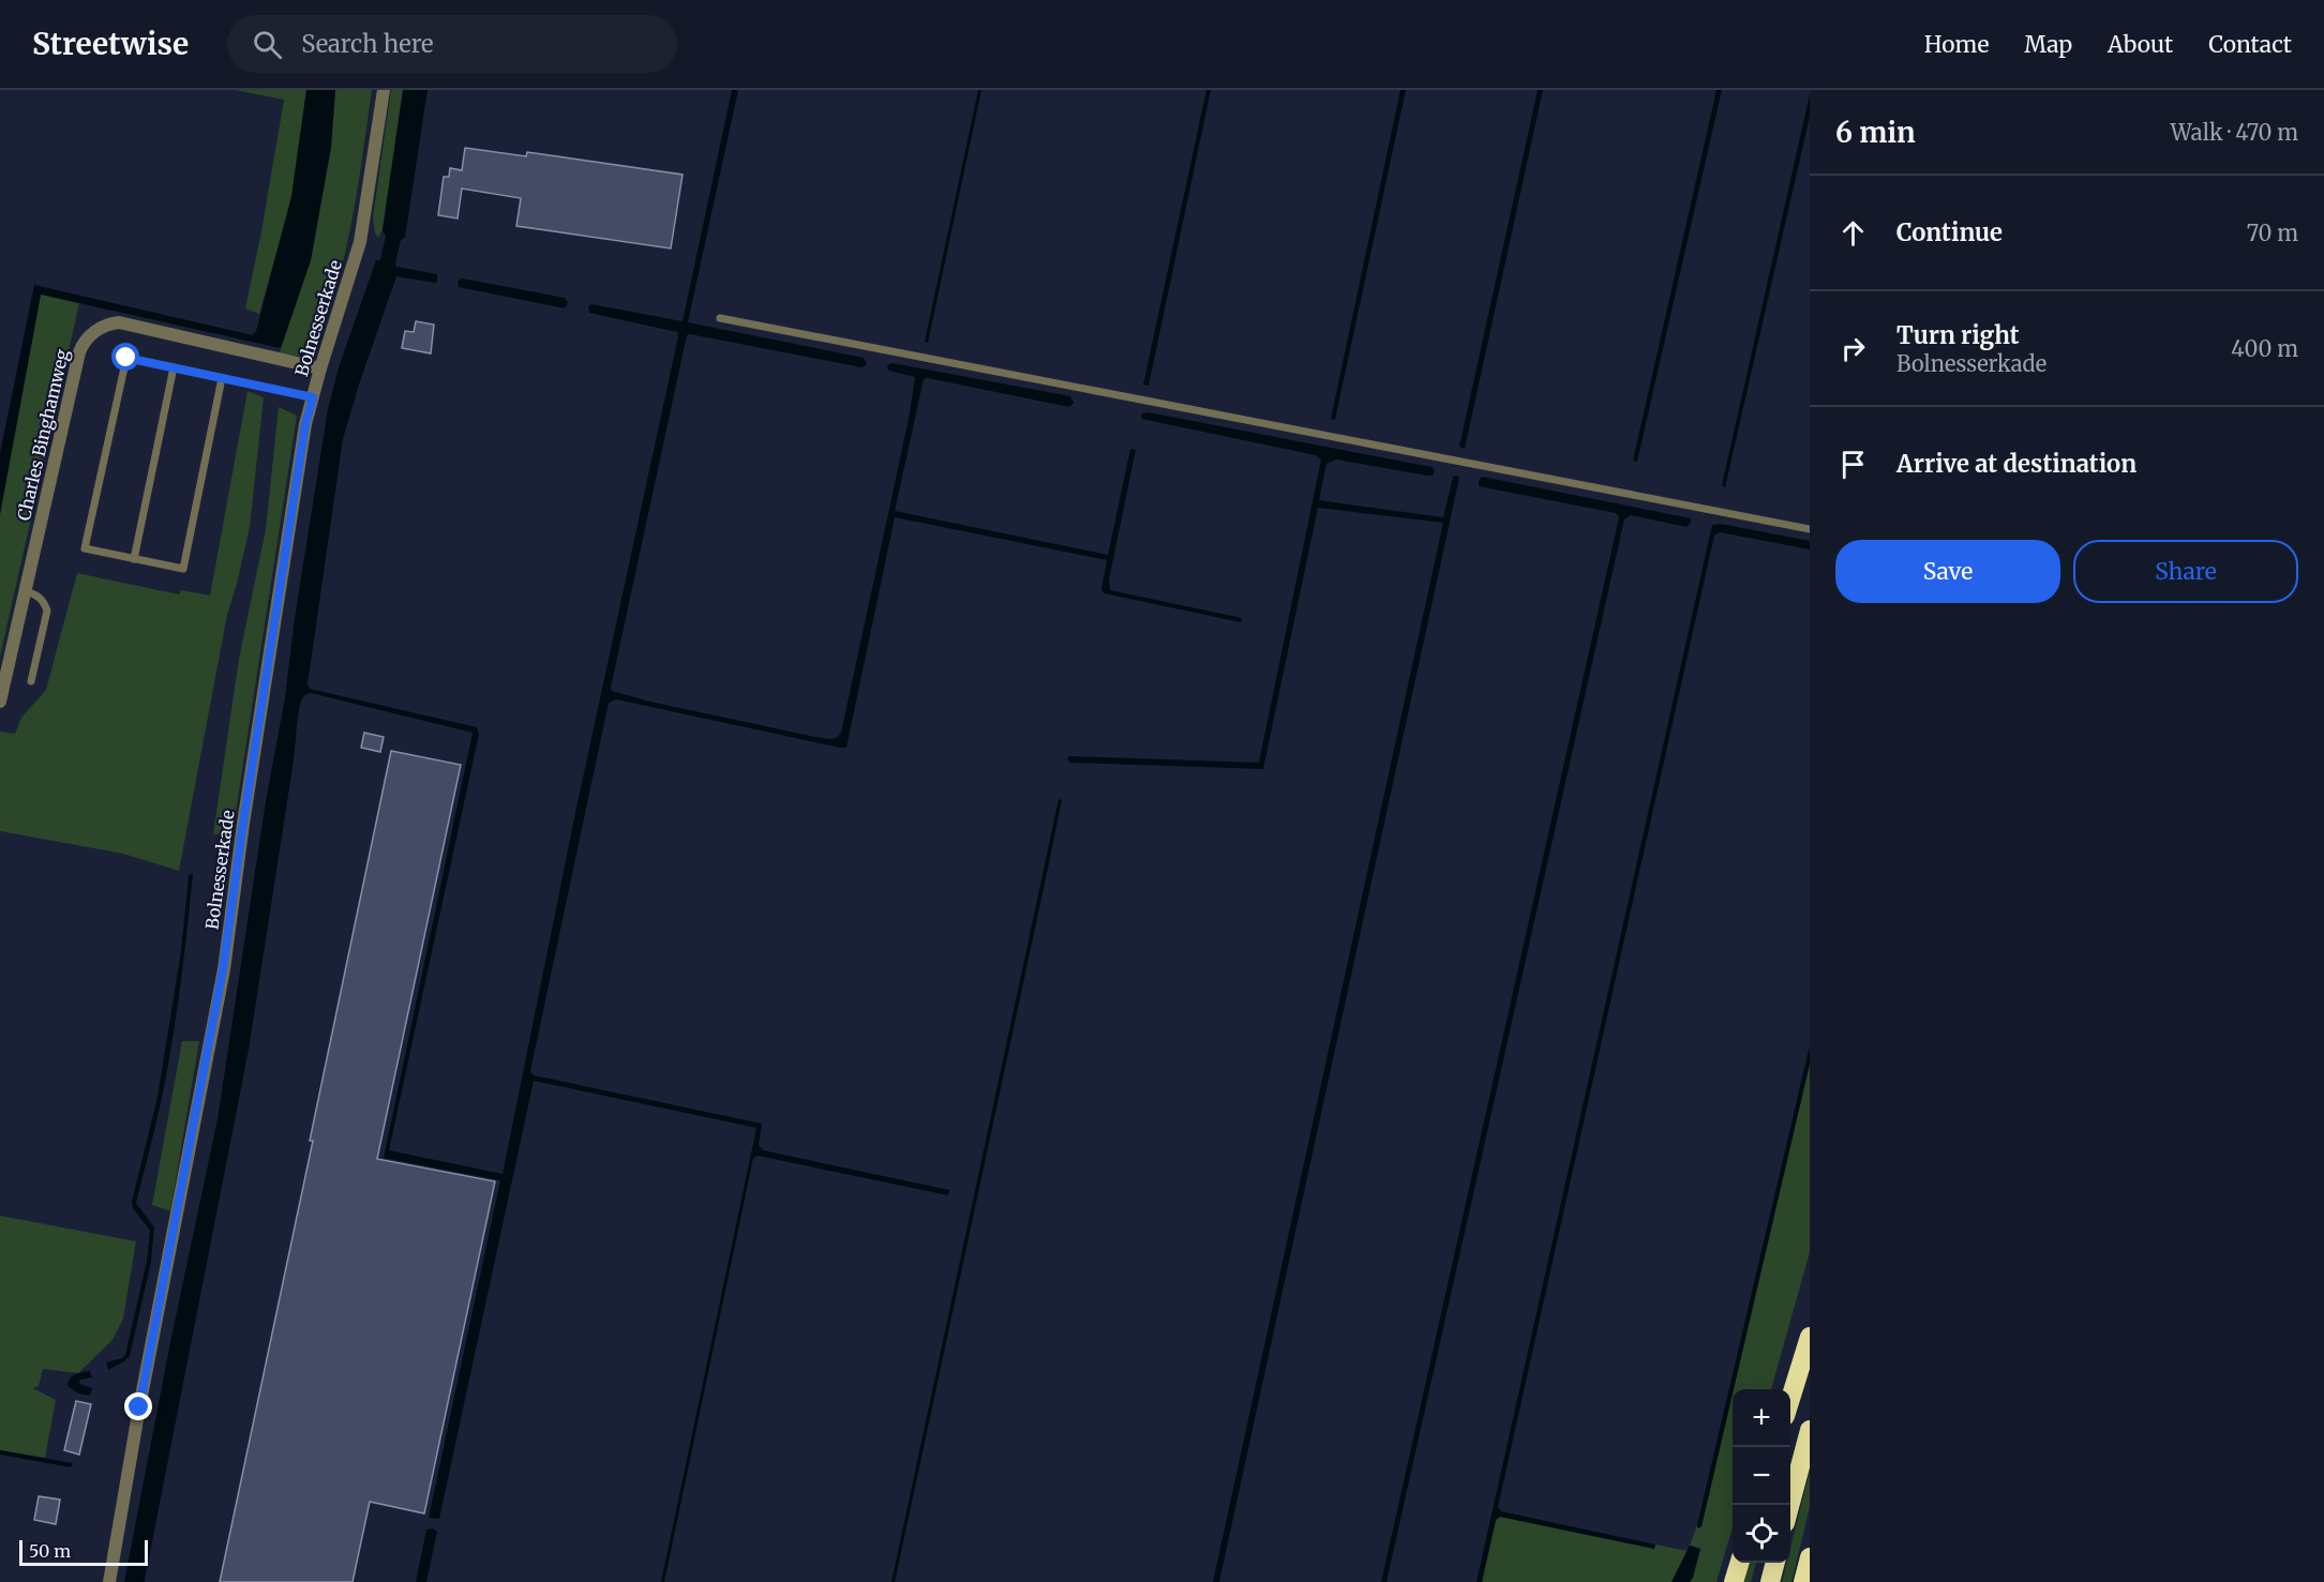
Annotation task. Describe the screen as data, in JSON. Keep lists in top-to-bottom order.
{
  "streets": {
    "street": ["Bolnesserkade", "Charles Binghamweg"]
  },
  "crossings": [
    ["Bolnesserkade", "Charles Binghamweg"]
  ],
  "scale_bar": "50 m",
  "page": {
    "header": "Streetwise",
    "search": "Search here",
    "nav": [
      "Home",
      "Map",
      "About",
      "Contact"
    ],
    "heading": ["6 min", "Walk · 470 m"],
    "list": [
      ["Continue", "70 m"],
      ["Turn right", "Bolnesserkade", "400 m"],
      "Arrive at destination"
    ],
    "buttons": ["Save", "Share"],
    "map_buttons": ["+", "−"],
    "scale": "50 m"
  }
}
